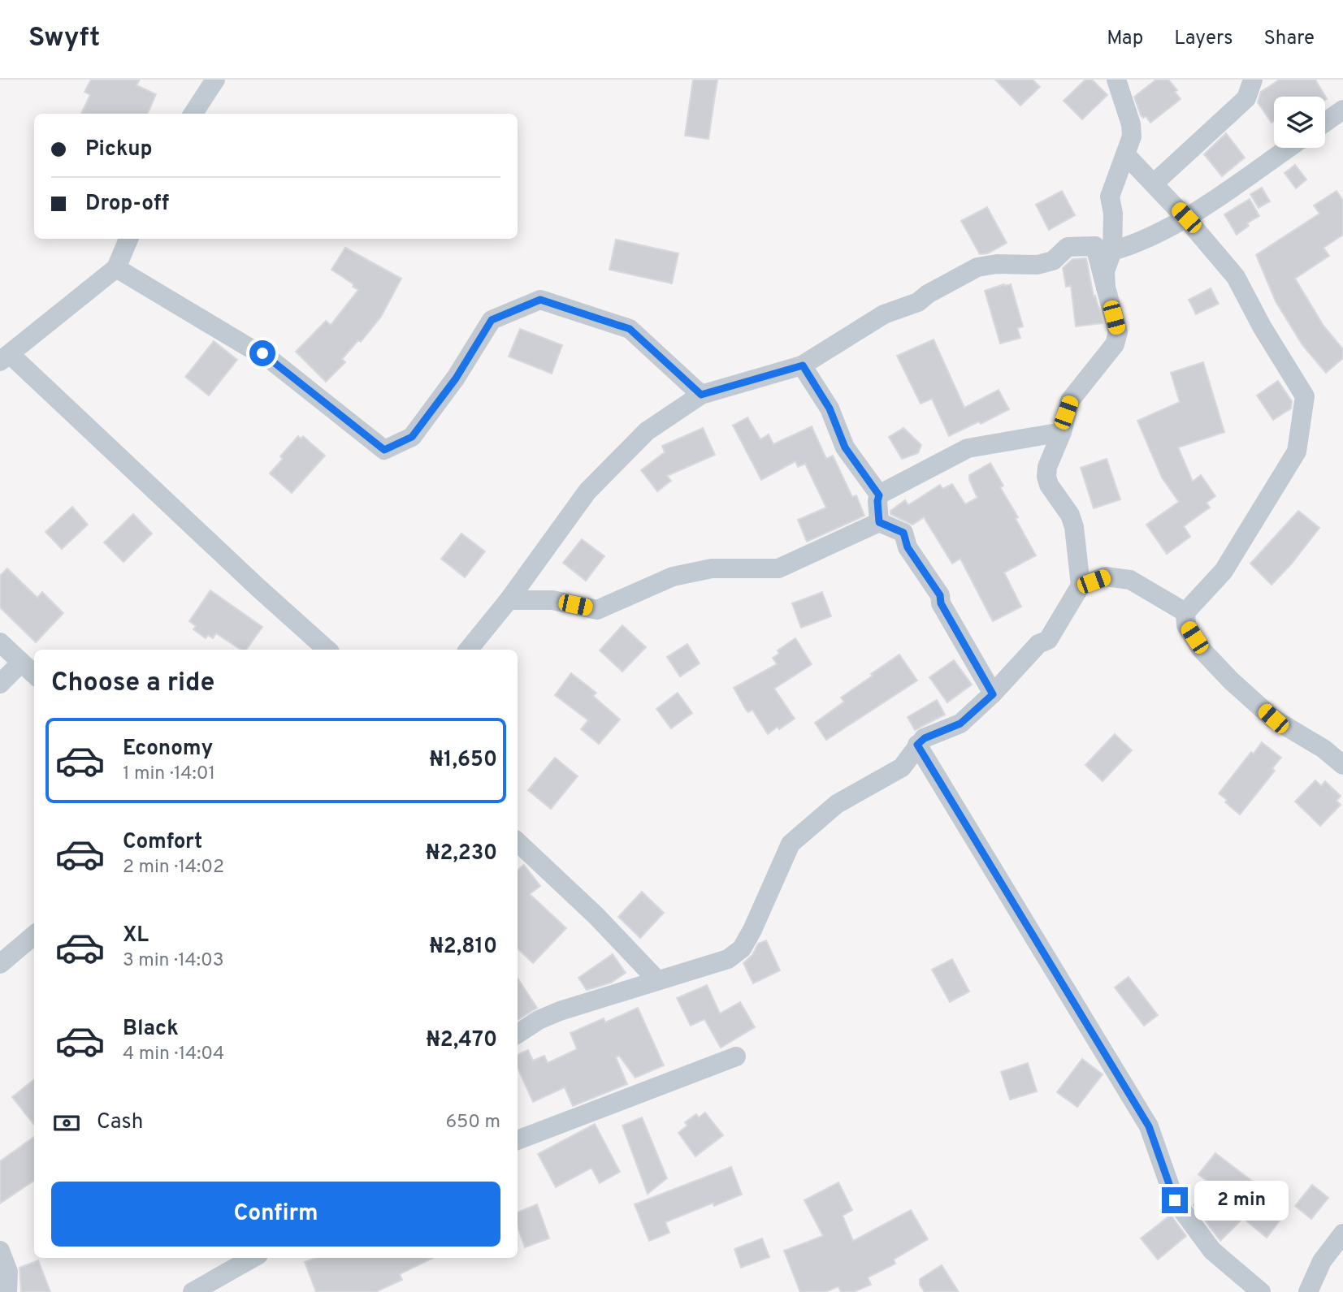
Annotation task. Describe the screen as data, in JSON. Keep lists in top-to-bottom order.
{
  "page": {
    "header": "Swyft",
    "nav": ["Map", "Layers", "Share"],
    "banner": ["Pickup", "Drop-off"],
    "heading": "Choose a ride",
    "list": [
      {
        "name": "Economy",
        "note": "1 min · 14:01",
        "value": "₦1,650"
      },
      {
        "name": "Comfort",
        "note": "2 min · 14:02",
        "value": "₦2,230"
      },
      {
        "name": "XL",
        "note": "3 min · 14:03",
        "value": "₦2,810"
      },
      {
        "name": "Black",
        "note": "4 min · 14:04",
        "value": "₦2,470"
      }
    ],
    "pay": ["Cash", "650 m"],
    "buttons": "Confirm",
    "bubble": "2 min"
  }
}
